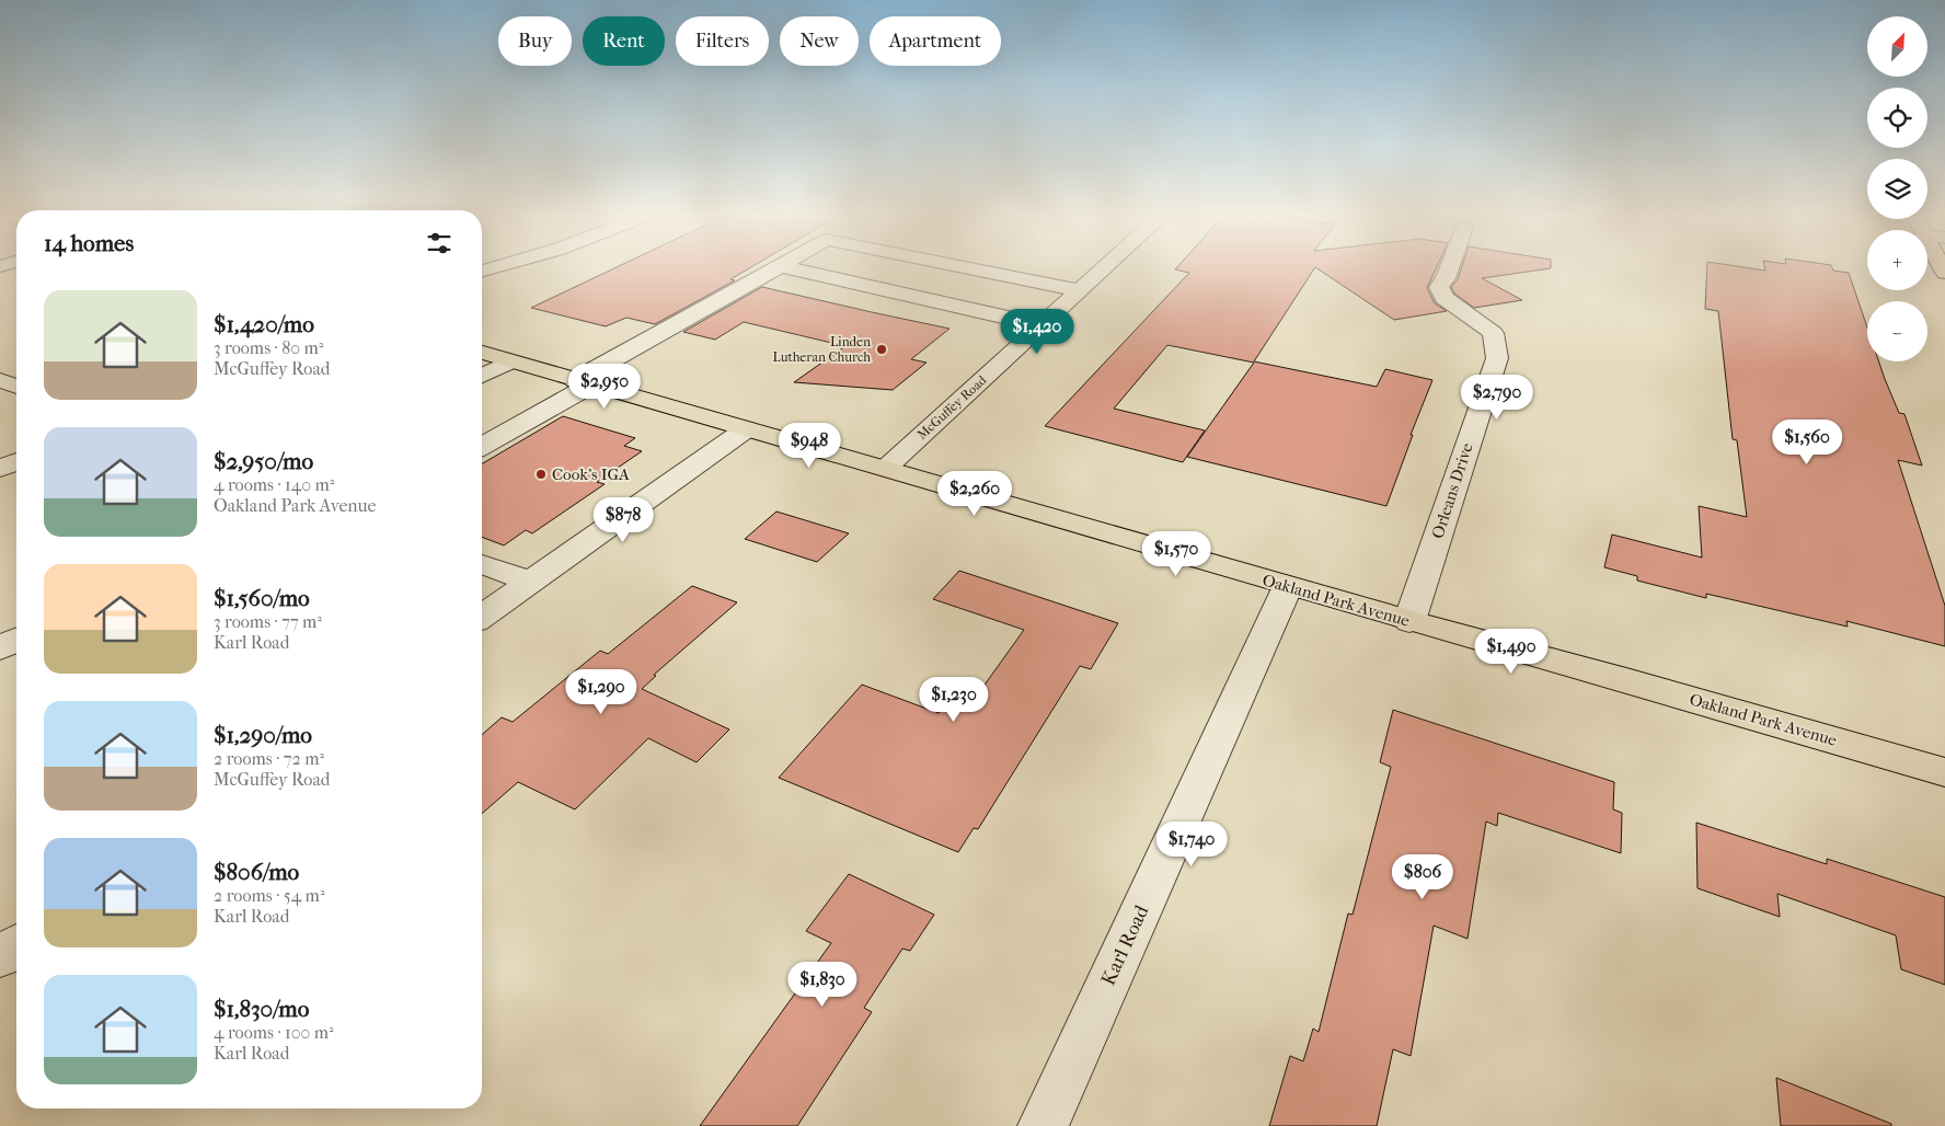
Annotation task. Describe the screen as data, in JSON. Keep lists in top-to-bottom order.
{
  "streets": {
    "main road": ["Oakland Park Avenue"],
    "street": ["McGuffey Road", "Orleans Drive", "Karl Road"]
  },
  "crossings": [
    ["McGuffey Road", "Oakland Park Avenue"],
    ["Orleans Drive", "Oakland Park Avenue"],
    ["Oakland Park Avenue", "Karl Road"]
  ],
  "places": ["Linden Lutheran Church", "Cook's IGA"],
  "north": "top right",
  "page": {
    "map_buttons": ["+", "−"],
    "chip": [
      "Buy",
      "Rent",
      "Filters",
      "New",
      "Apartment"
    ],
    "heading": "14 homes",
    "list": [
      {
        "name": "$1,420/mo",
        "note": "3 rooms · 80 m² · McGuffey Road"
      },
      {
        "name": "$2,950/mo",
        "note": "4 rooms · 140 m² · Oakland Park Avenue"
      },
      {
        "name": "$1,560/mo",
        "note": "3 rooms · 77 m² · Karl Road"
      },
      {
        "name": "$1,290/mo",
        "note": "2 rooms · 72 m² · McGuffey Road"
      },
      {
        "name": "$806/mo",
        "note": "2 rooms · 54 m² · Karl Road"
      },
      {
        "name": "$1,830/mo",
        "note": "4 rooms · 100 m² · Karl Road"
      }
    ],
    "price": [
      "$1,420",
      "$2,950",
      "$2,790",
      "$1,560",
      "$948",
      "$2,260",
      "$878",
      "$1,570",
      "$1,490",
      "$1,290",
      "$1,230",
      "$1,740",
      "$806",
      "$1,830"
    ]
  }
}
